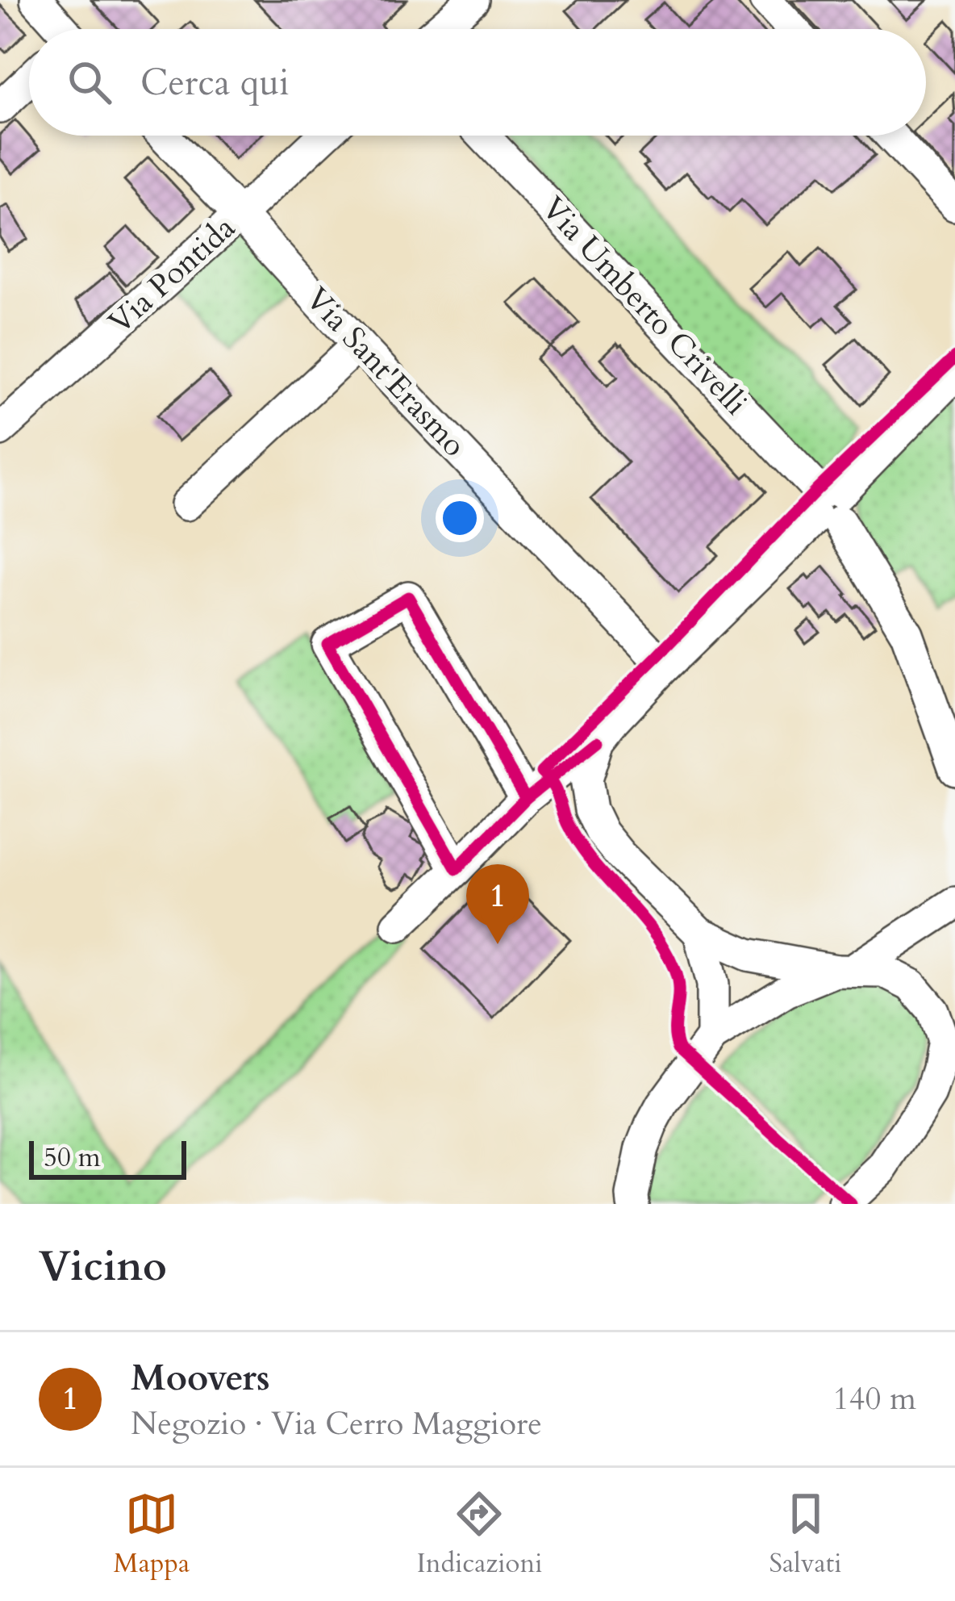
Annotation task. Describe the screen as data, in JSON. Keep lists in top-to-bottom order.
{
  "streets": {
    "street": ["Via Pontida", "Via Umberto Crivelli", "Via Sant'Erasmo"]
  },
  "crossings": [
    ["Via Pontida", "Via Sant'Erasmo"]
  ],
  "scale_bar": "50 m",
  "page": {
    "search": "Cerca qui",
    "pins": "1",
    "scale": "50 m",
    "heading": "Vicino",
    "list": [
      {
        "mark": "1",
        "name": "Moovers",
        "note": "Negozio · Via Cerro Maggiore",
        "value": "140 m"
      }
    ],
    "nav": ["Mappa", "Indicazioni", "Salvati"]
  }
}
